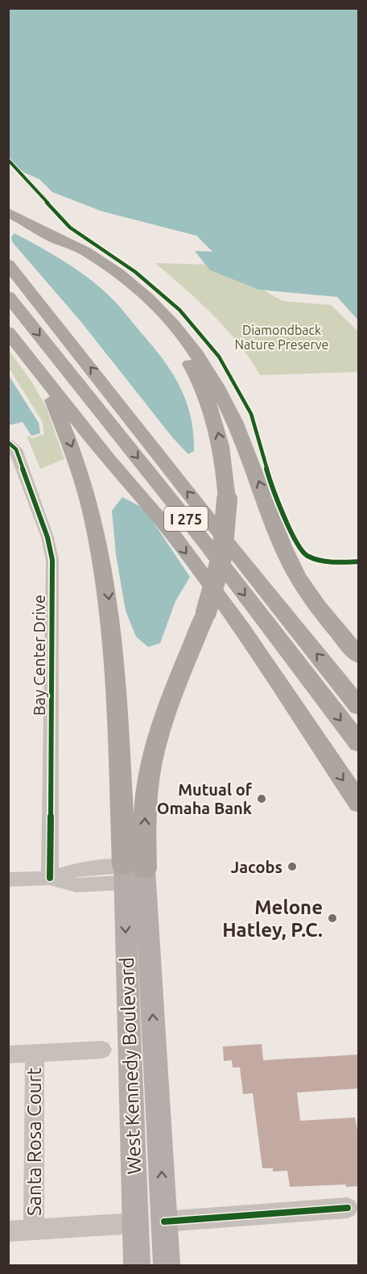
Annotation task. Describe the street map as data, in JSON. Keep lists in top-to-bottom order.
{
  "streets": {
    "highway": ["I 275"],
    "main road": ["West Kennedy Boulevard"],
    "street": ["Bay Center Drive", "Santa Rosa Court"]
  },
  "parks": ["Diamondback Nature Preserve"],
  "places": ["Mutual of Omaha Bank", "Jacobs", "Melone Hatley, P.C."]
}
